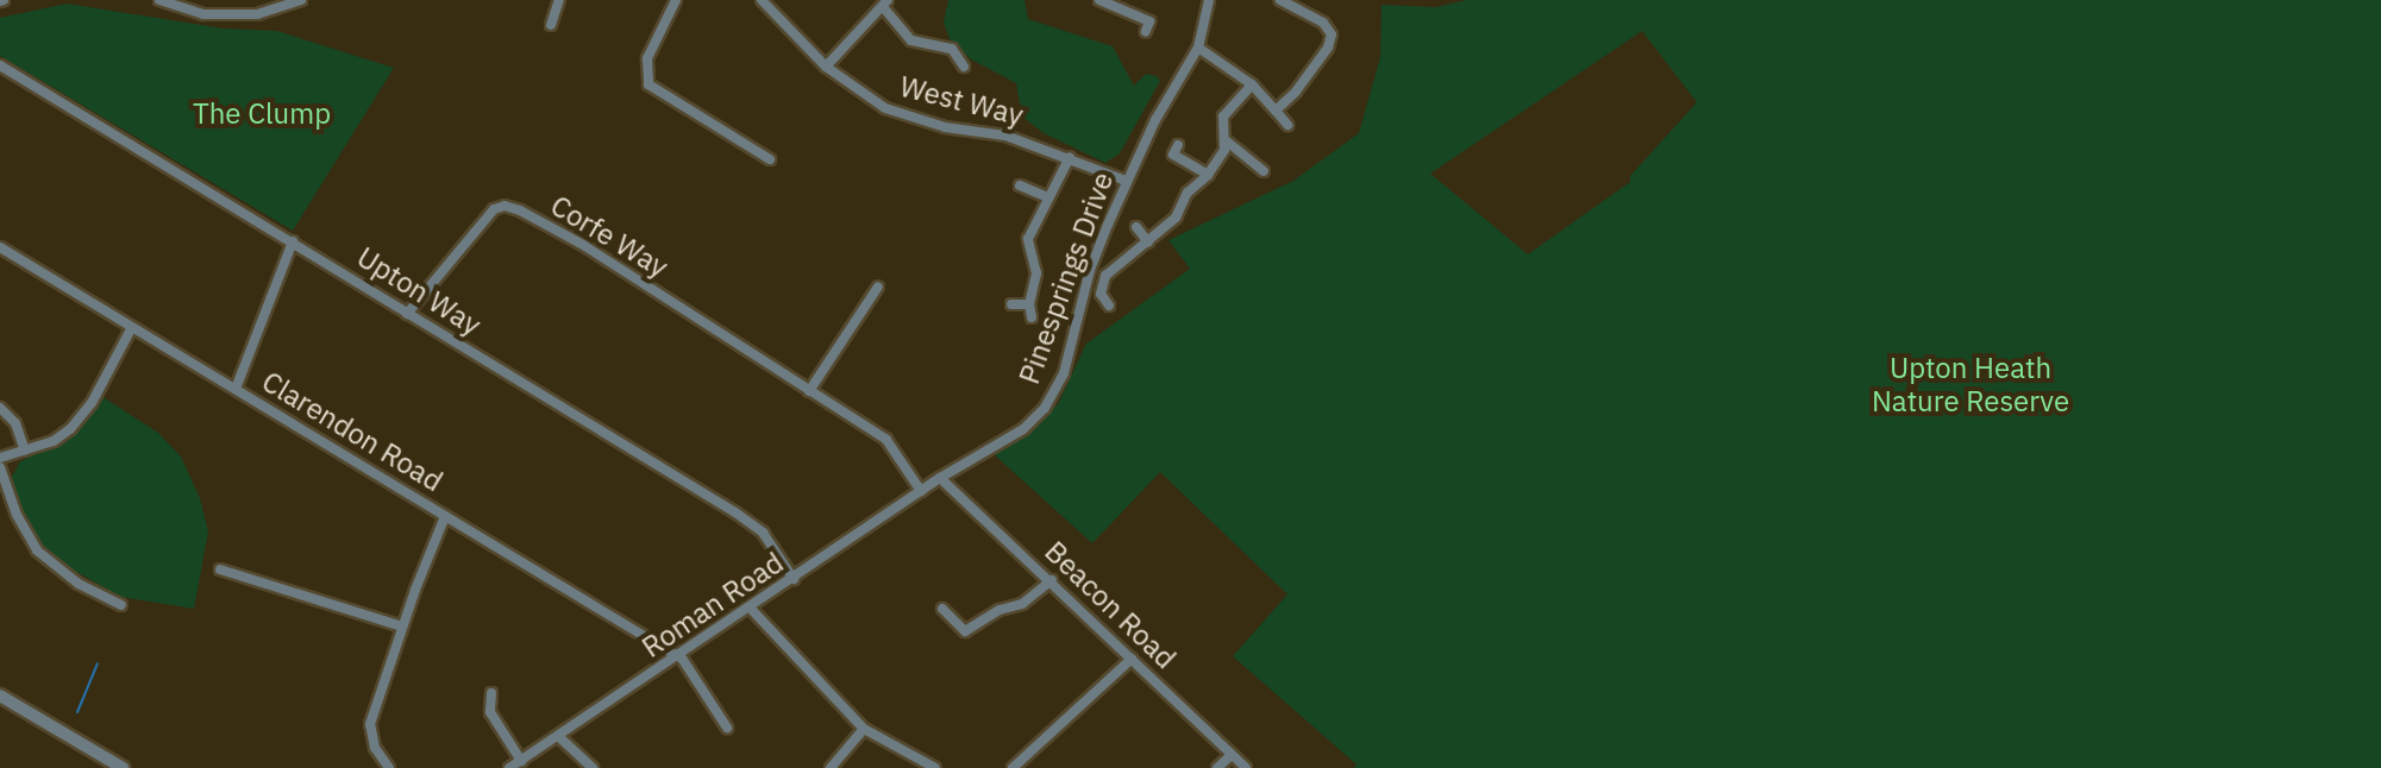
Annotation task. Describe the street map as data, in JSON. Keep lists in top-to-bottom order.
{
  "streets": {
    "street": [
      "West Way",
      "Corfe Way",
      "Pinesprings Drive",
      "Upton Way",
      "Clarendon Road",
      "Roman Road",
      "Beacon Road"
    ]
  },
  "crossings": [
    ["West Way", "Pinesprings Drive"],
    ["Corfe Way", "Upton Way"],
    ["Corfe Way", "Roman Road"],
    ["Pinesprings Drive", "Roman Road"],
    ["Pinesprings Drive", "Beacon Road"],
    ["Upton Way", "Roman Road"],
    ["Clarendon Road", "Roman Road"],
    ["Roman Road", "Beacon Road"]
  ],
  "parks": ["The Clump", "Upton Heath Nature Reserve"]
}
